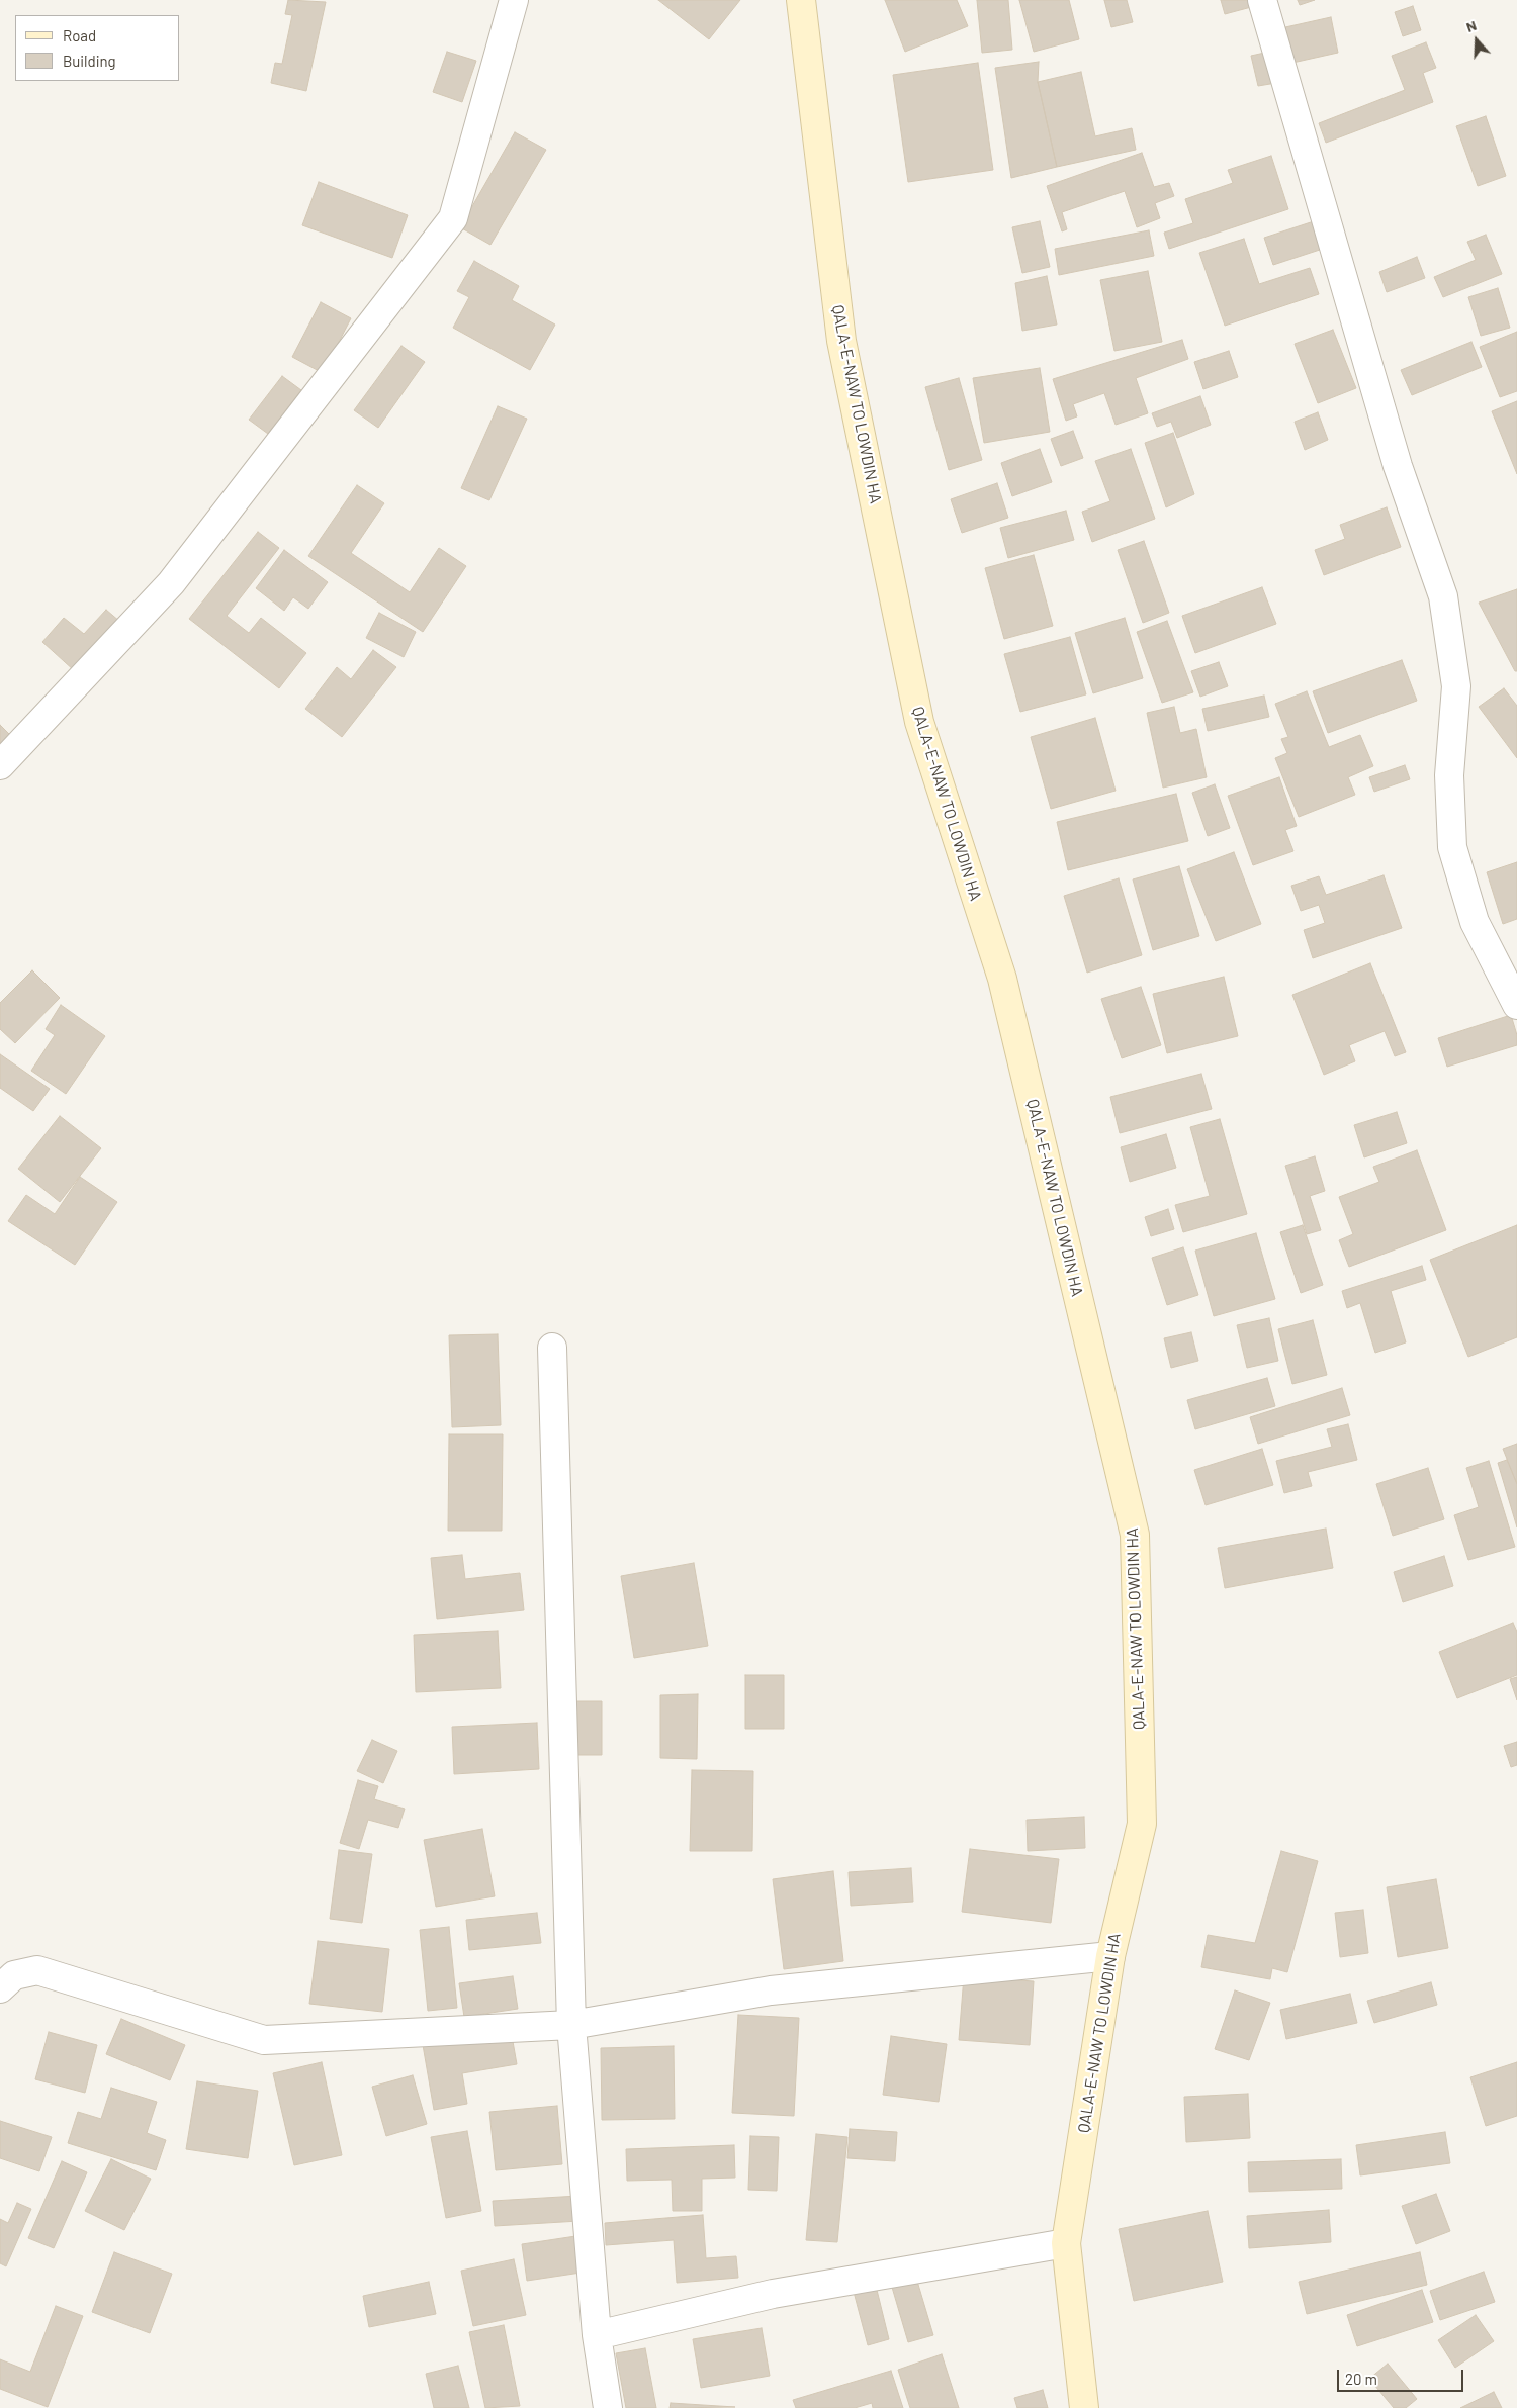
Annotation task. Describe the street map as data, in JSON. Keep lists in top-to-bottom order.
{
  "streets": {
    "main road": ["QALA-E-NAW TO LOWDIN HA"]
  },
  "legend": ["Road", "Building"],
  "scale_bar": "20 m",
  "north": "top"
}
